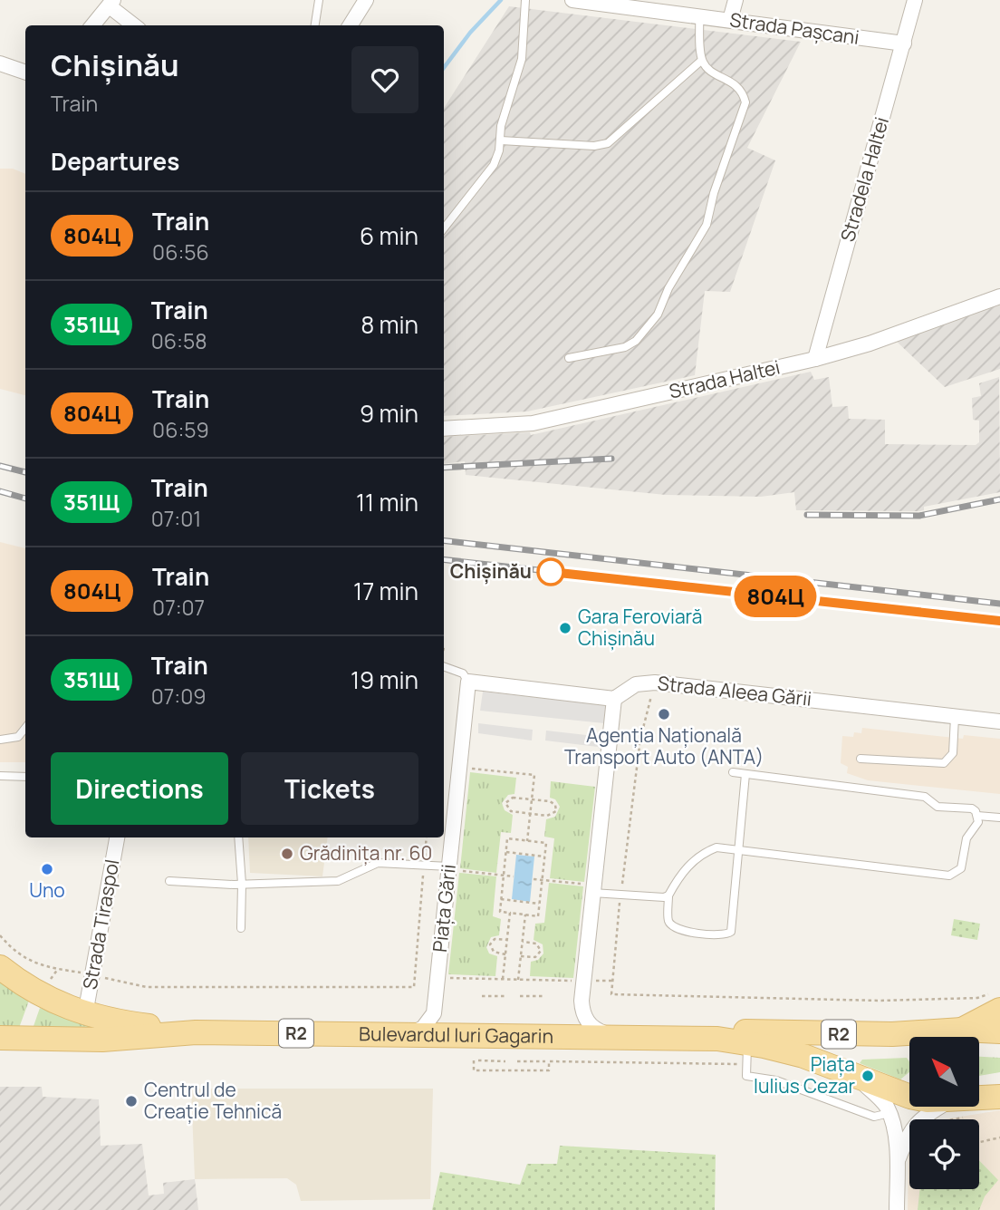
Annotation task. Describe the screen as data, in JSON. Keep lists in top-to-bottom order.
{
  "streets": {
    "main road": ["R2", "Bulevardul Iuri Gagarin"],
    "street": [
      "Strada Pașcani",
      "Stradela Haltei",
      "Strada Haltei",
      "Strada Aleea Gării",
      "Piața Gării",
      "Strada Tiraspol"
    ]
  },
  "crossings": [
    ["Strada Pașcani", "Stradela Haltei"],
    ["Stradela Haltei", "Strada Haltei"],
    ["Piața Gării", "Bulevardul Iuri Gagarin"],
    ["Strada Tiraspol", "Bulevardul Iuri Gagarin"],
    ["R2", "Bulevardul Iuri Gagarin"]
  ],
  "places": [
    "Chișinău",
    "Gara Feroviară Chișinău",
    "Agenția Națională Transport Auto (ANTA)",
    "Grădinița nr. 60",
    "Uno",
    "Piața Iulius Cezar",
    "Centrul de Creație Tehnică"
  ],
  "north": "top left",
  "page": {
    "on_map": "804Ц",
    "heading": [
      ["Chișinău", "Train"],
      "Departures"
    ],
    "list": [
      {
        "mark": "804Ц",
        "name": "Train",
        "note": "06:56",
        "value": "6 min"
      },
      {
        "mark": "351Щ",
        "name": "Train",
        "note": "06:58",
        "value": "8 min"
      },
      {
        "mark": "804Ц",
        "name": "Train",
        "note": "06:59",
        "value": "9 min"
      },
      {
        "mark": "351Щ",
        "name": "Train",
        "note": "07:01",
        "value": "11 min"
      },
      {
        "mark": "804Ц",
        "name": "Train",
        "note": "07:07",
        "value": "17 min"
      },
      {
        "mark": "351Щ",
        "name": "Train",
        "note": "07:09",
        "value": "19 min"
      }
    ],
    "buttons": ["Directions", "Tickets"]
  }
}
